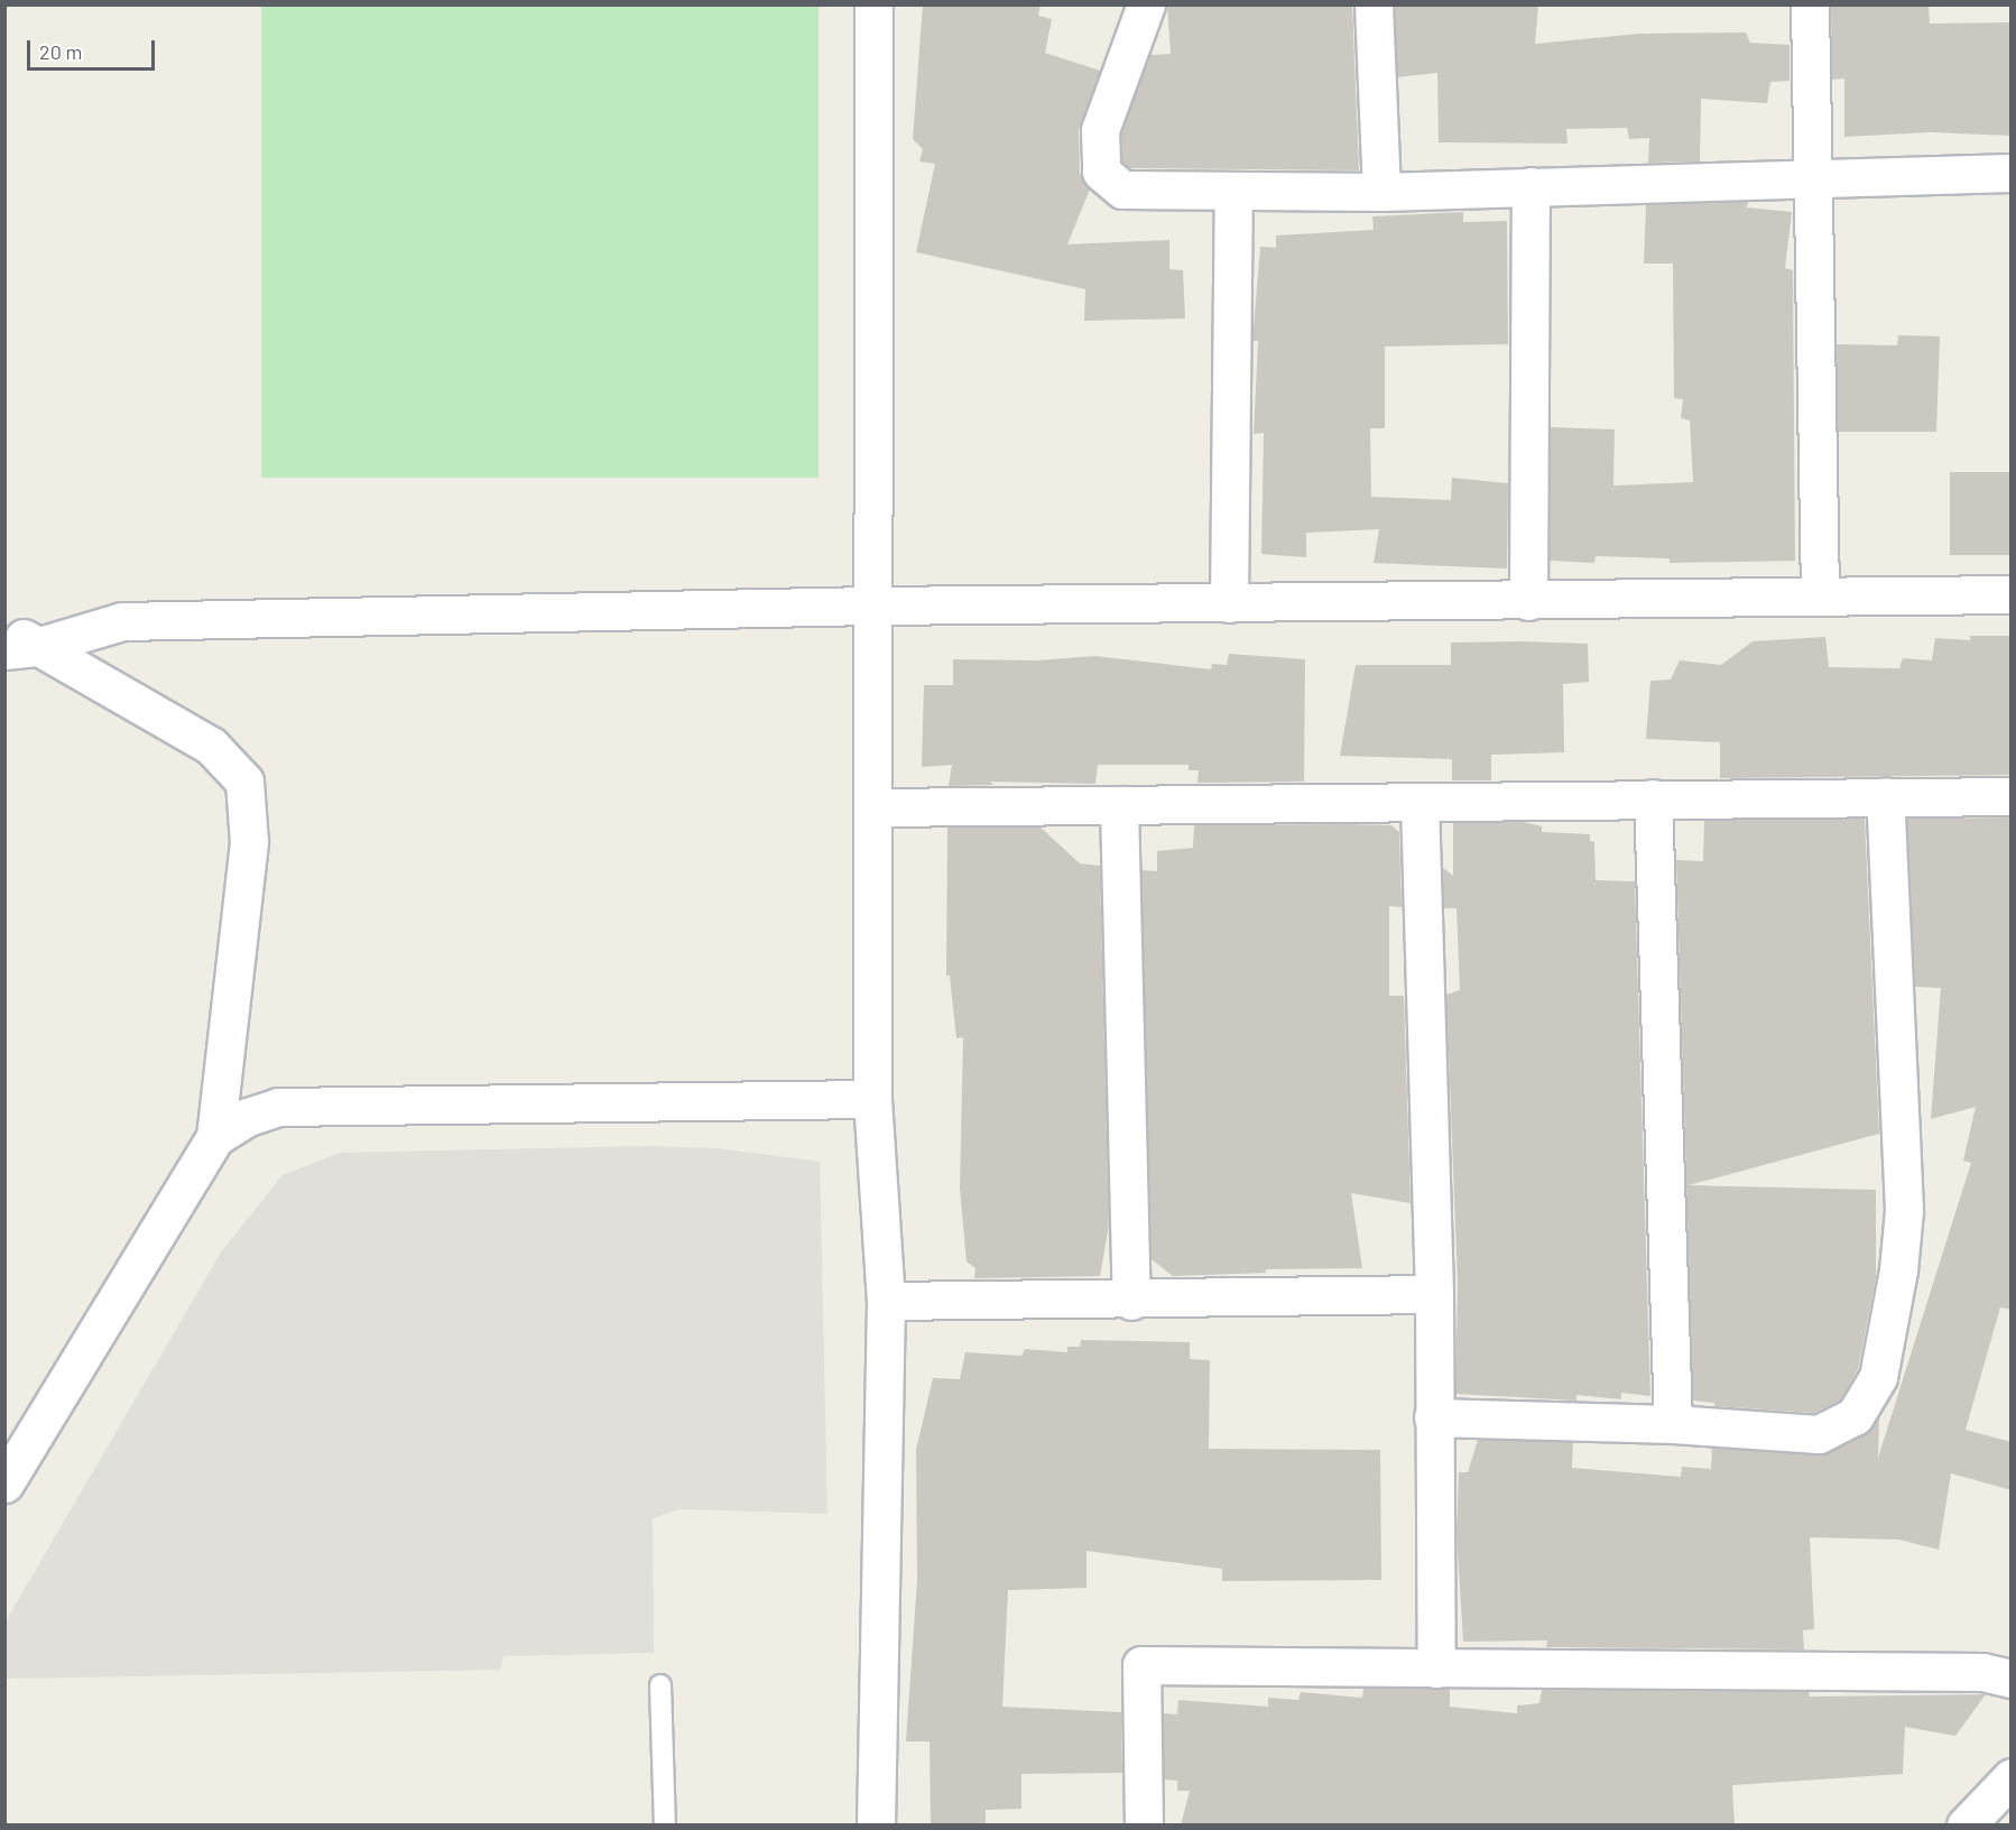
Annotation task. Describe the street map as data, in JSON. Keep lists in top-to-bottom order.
{
  "scale_bar": "20 m"
}
